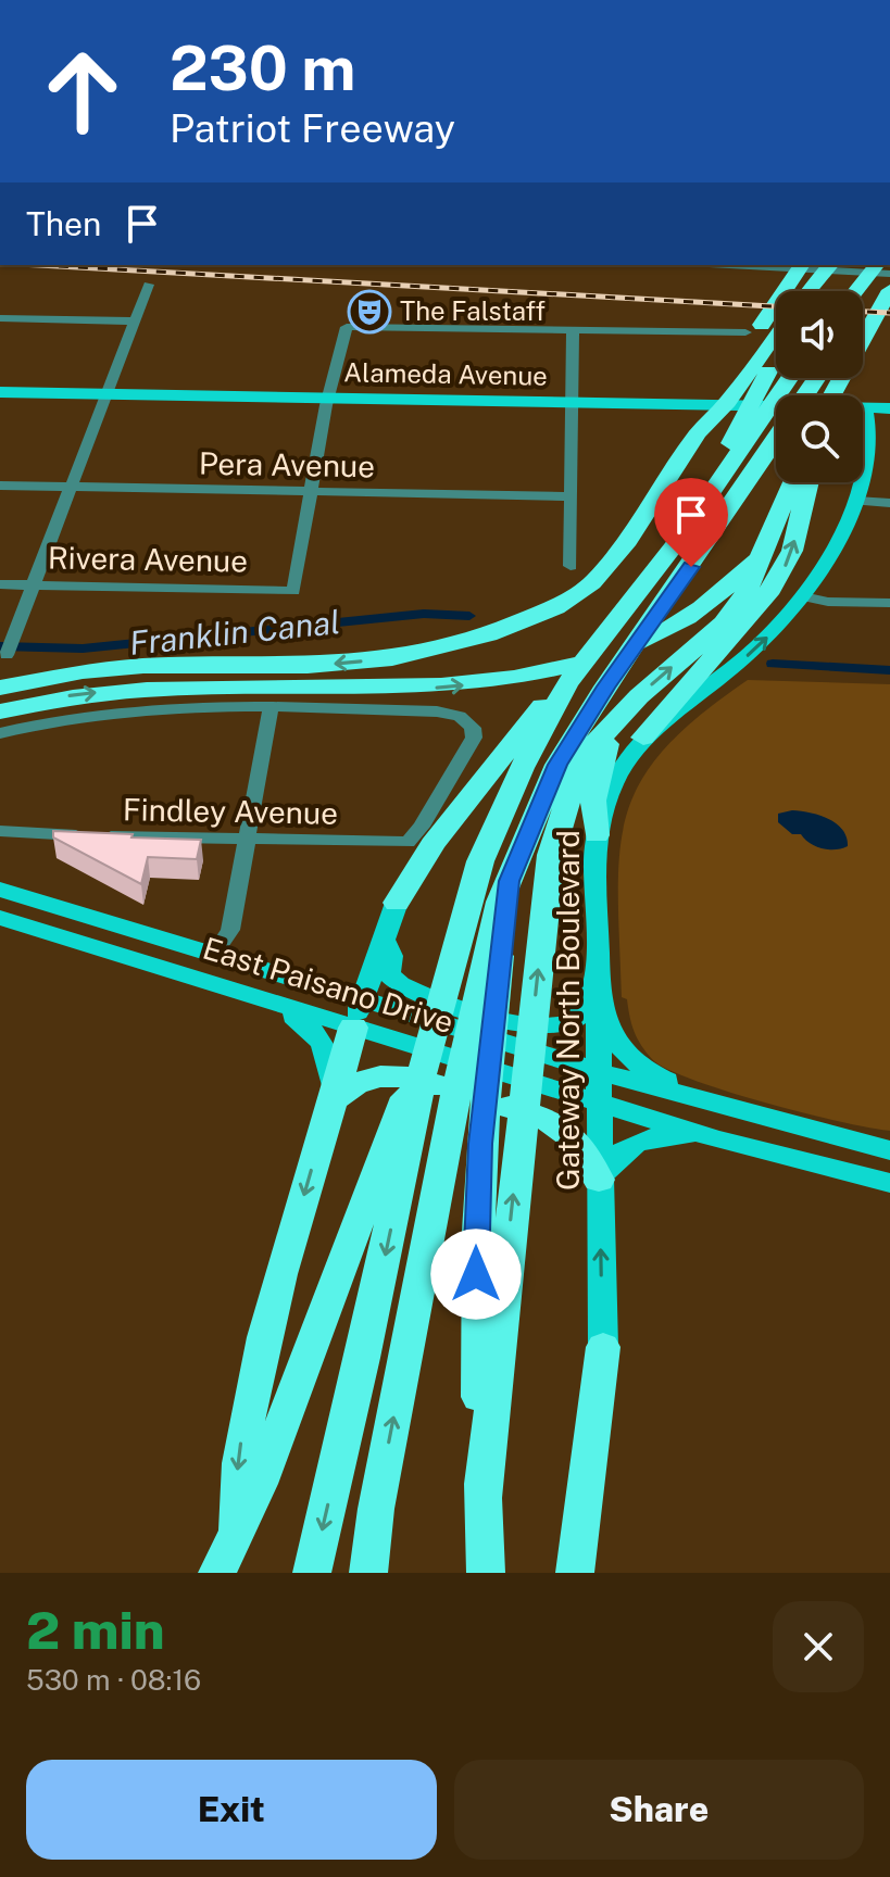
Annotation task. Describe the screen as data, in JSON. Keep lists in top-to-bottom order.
{
  "streets": {
    "main road": ["Alameda Avenue", "East Paisano Drive", "Gateway North Boulevard"],
    "street": ["Pera Avenue", "Rivera Avenue", "Findley Avenue"]
  },
  "crossings": [
    ["Pera Avenue", "Rivera Avenue"],
    ["East Paisano Drive", "Gateway North Boulevard"]
  ],
  "water": ["Franklin Canal"],
  "places": {
    "theatre": ["The Falstaff"]
  },
  "page": {
    "turn": ["230 m", "Patriot Freeway"],
    "then": "Then",
    "heading": ["2 min", "530 m · 08:16"],
    "buttons": ["Exit", "Share"]
  }
}
